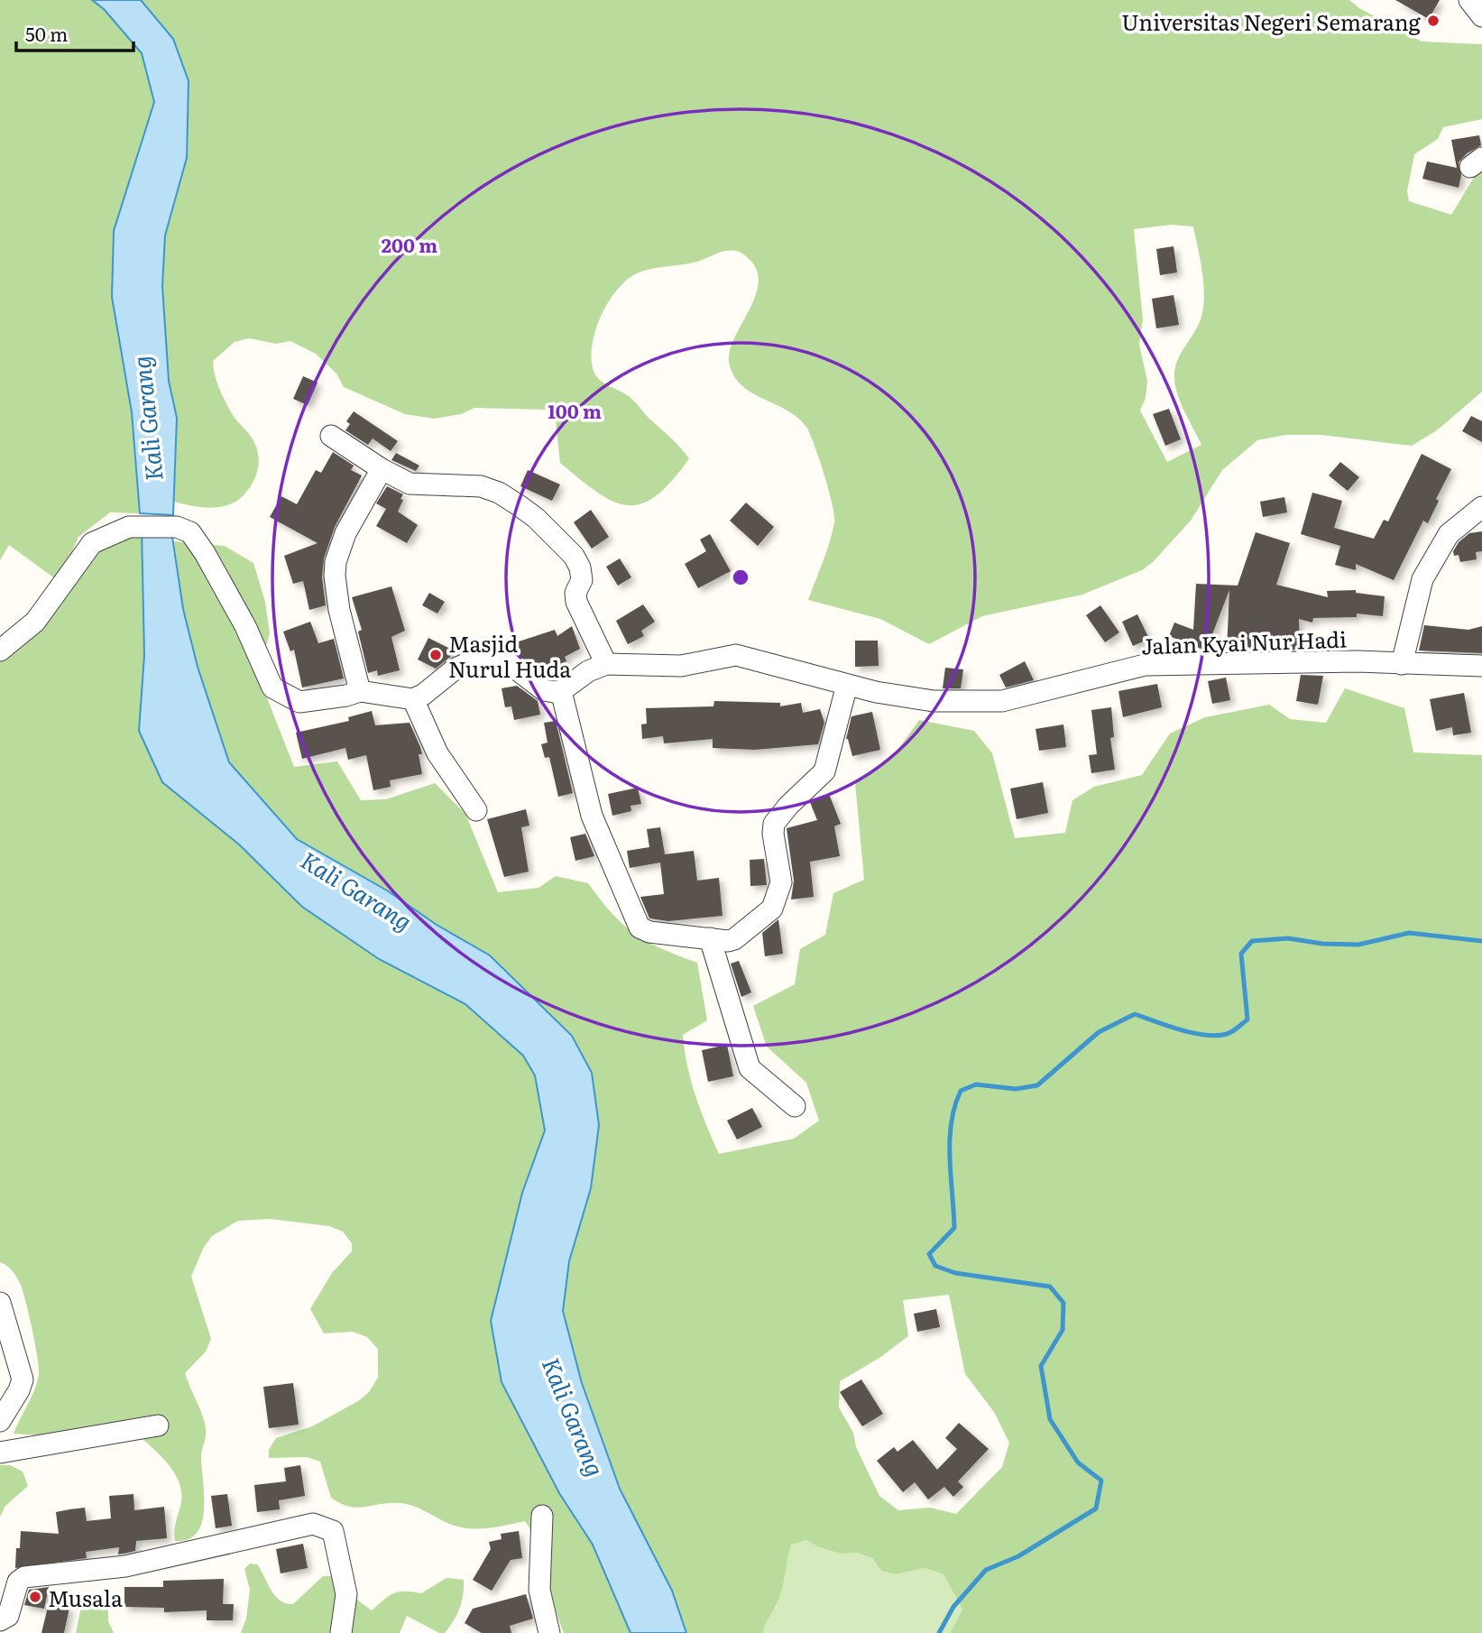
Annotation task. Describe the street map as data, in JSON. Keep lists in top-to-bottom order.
{
  "streets": {
    "street": ["Jalan Kyai Nur Hadi"]
  },
  "water": ["Kali Garang"],
  "places": ["Universitas Negeri Semarang", "Masjid Nurul Huda", "Musala"],
  "scale_bar": "50 m",
  "rings": ["200 m", "100 m"]
}
